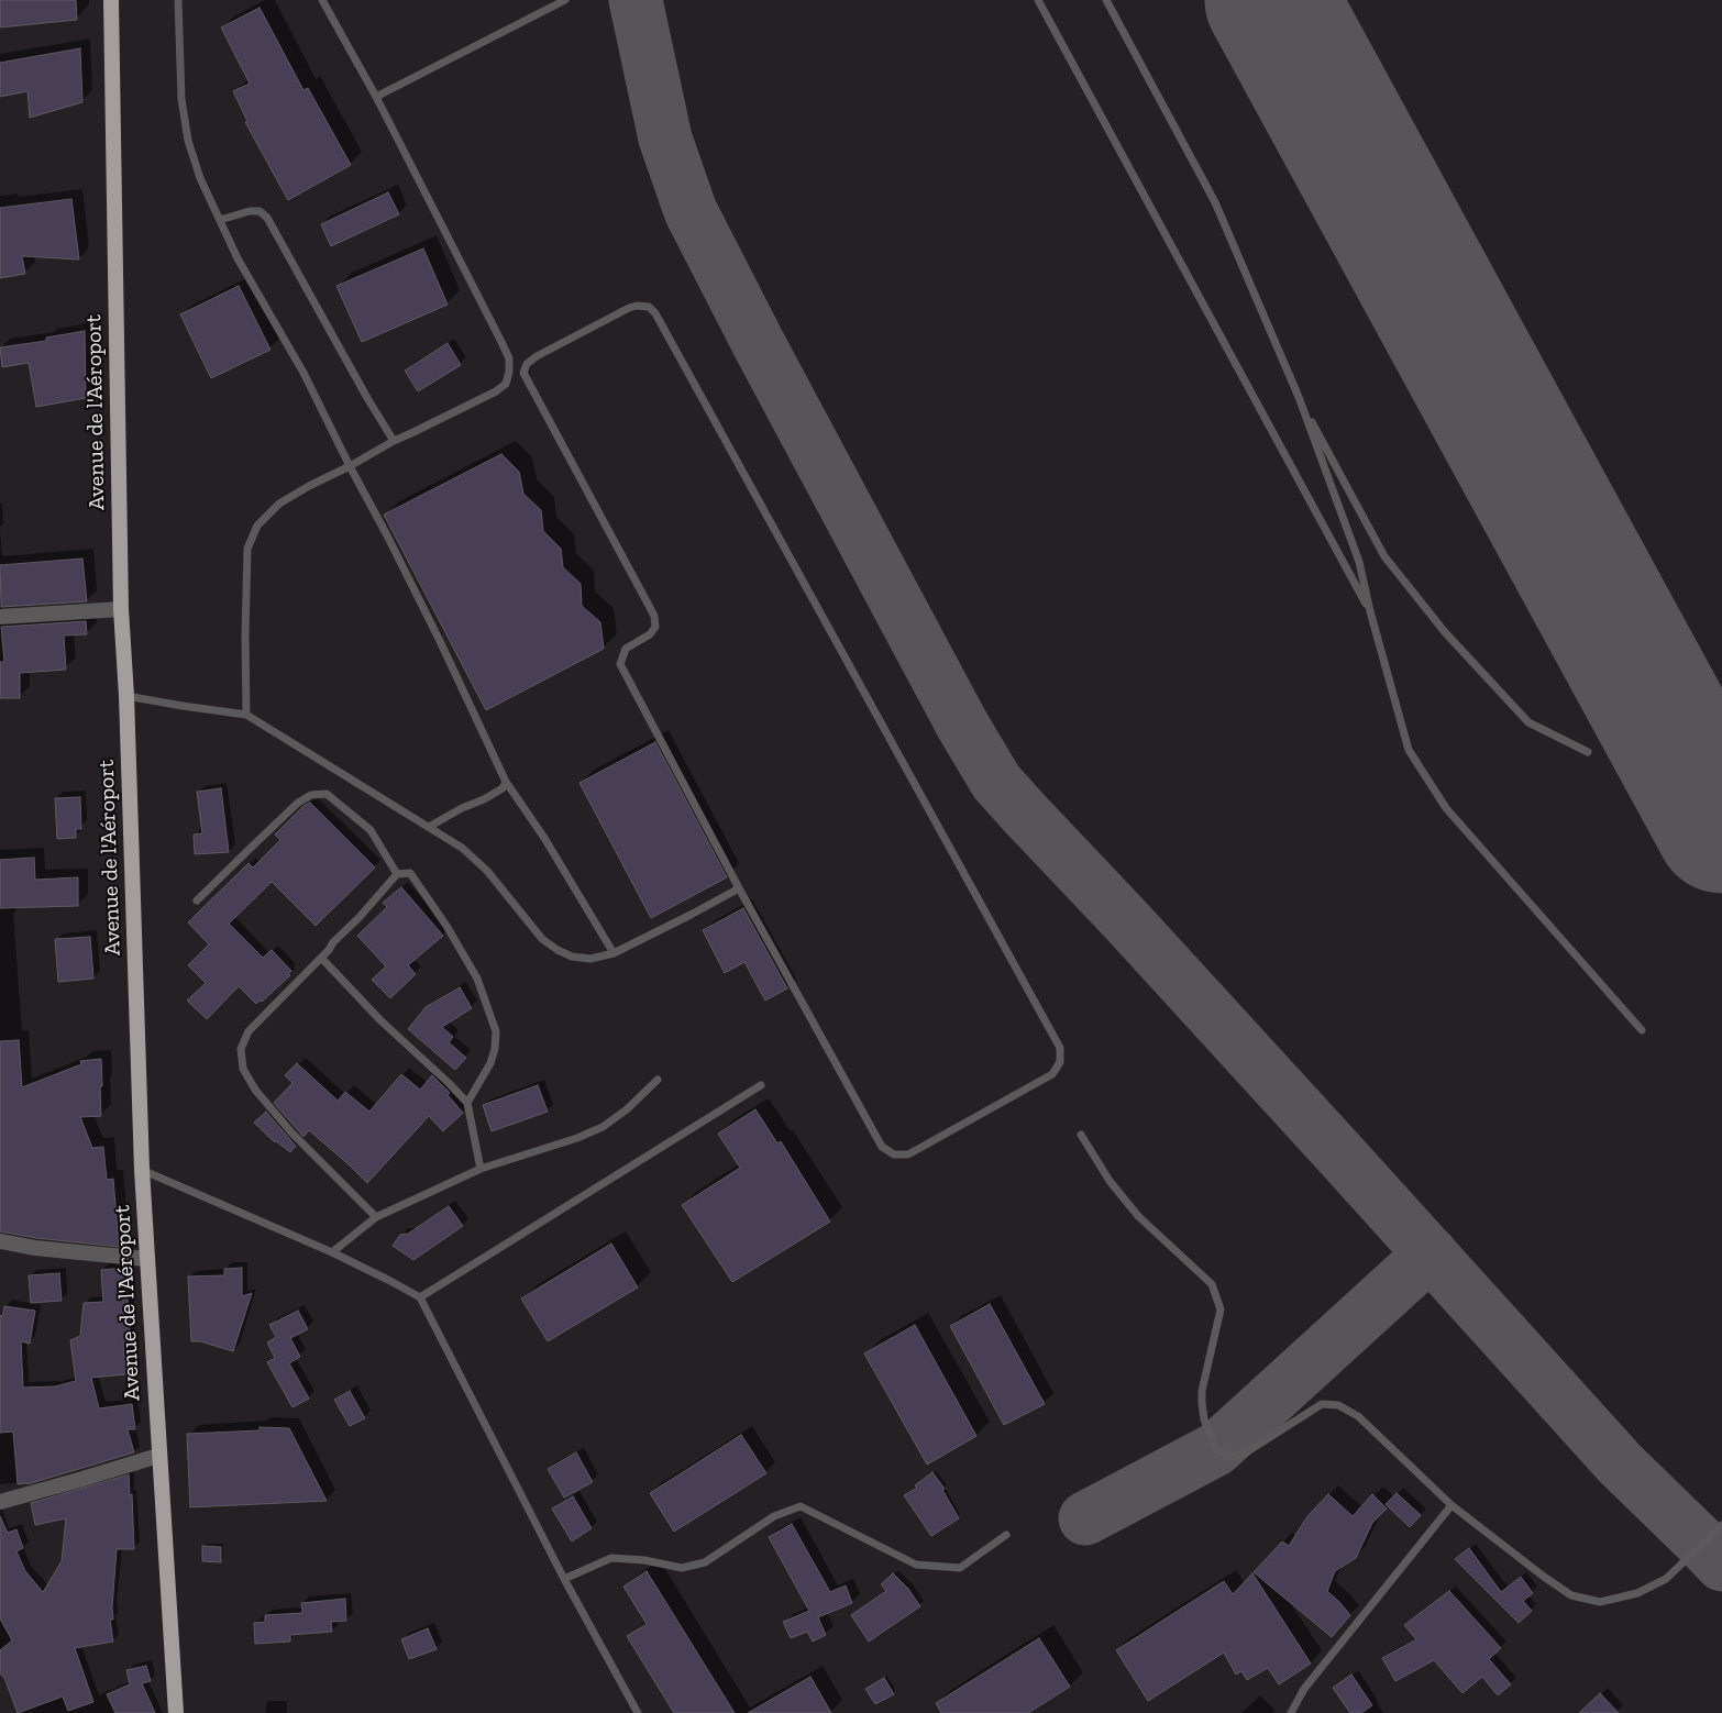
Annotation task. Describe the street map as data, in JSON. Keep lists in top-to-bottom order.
{
  "streets": {
    "highway": ["Avenue de l'Aéroport"]
  }
}
